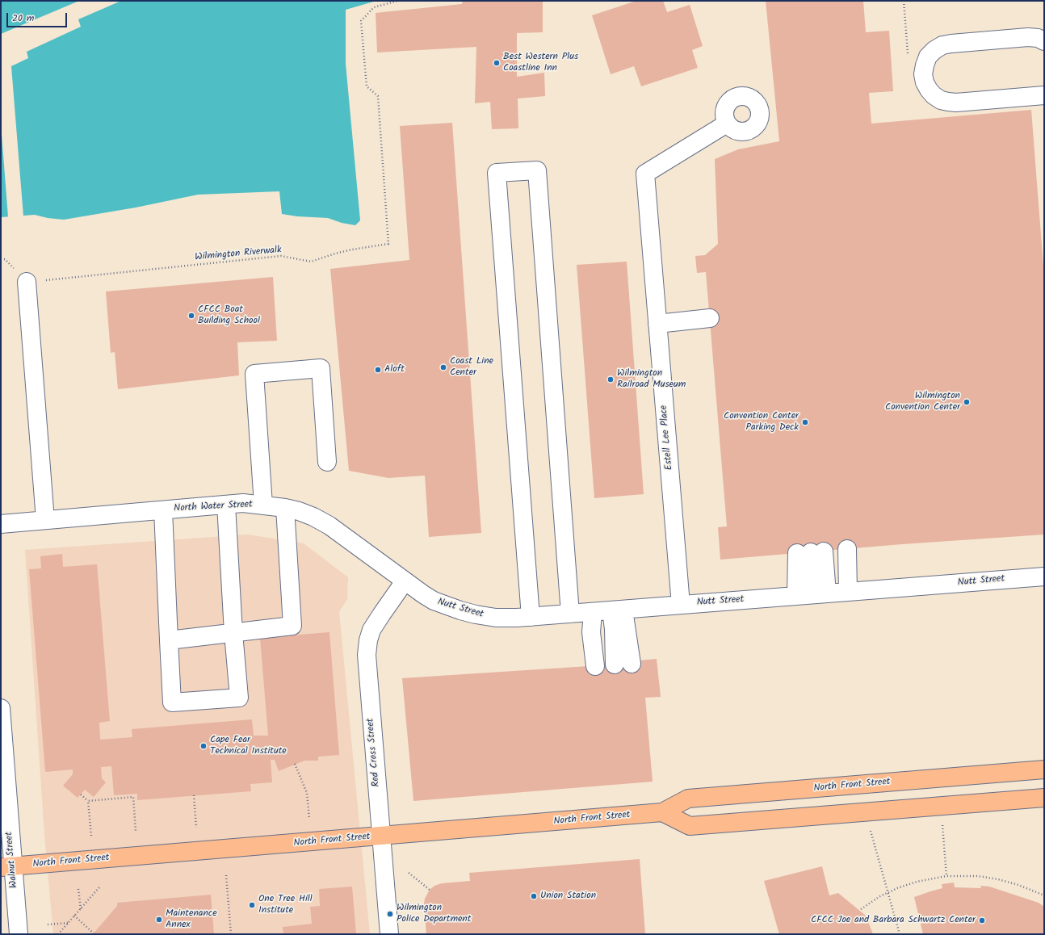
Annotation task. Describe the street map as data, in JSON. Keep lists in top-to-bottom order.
{
  "streets": {
    "main road": ["North Front Street"],
    "street": [
      "Estell Lee Place",
      "North Water Street",
      "Nutt Street",
      "Red Cross Street",
      "Walnut Street"
    ],
    "path": ["Wilmington Riverwalk"]
  },
  "crossings": [
    ["Estell Lee Place", "Nutt Street"],
    ["North Water Street", "Nutt Street"],
    ["North Water Street", "Red Cross Street"],
    ["Nutt Street", "Red Cross Street"],
    ["Red Cross Street", "North Front Street"],
    ["North Front Street", "Walnut Street"]
  ],
  "places": [
    "Best Western Plus Coastline Inn",
    "CFCC Boat Building School",
    "Coast Line Center",
    "Aloft",
    "Wilmington Railroad Museum",
    "Wilmington Convention Center",
    "Convention Center Parking Deck",
    "Cape Fear Technical Institute",
    "Union Station",
    "One Tree Hill Institute",
    "Wilmington Police Department",
    "Maintenance Annex",
    "CFCC Joe and Barbara Schwartz Center"
  ],
  "scale_bar": "20 m"
}
